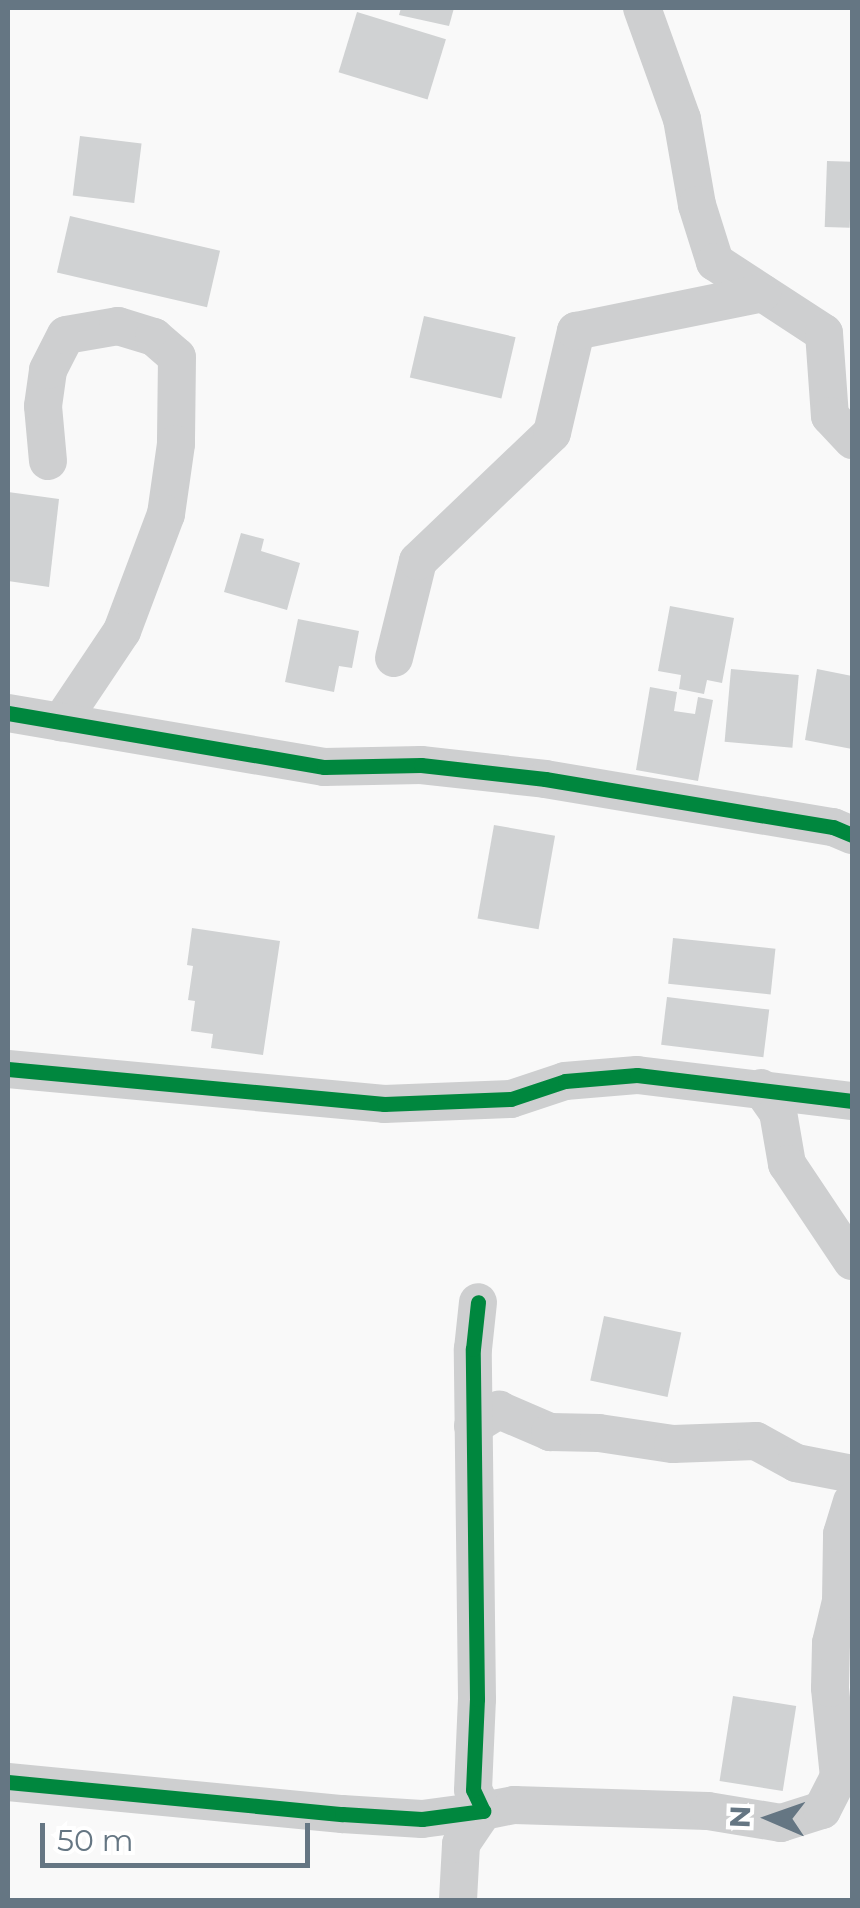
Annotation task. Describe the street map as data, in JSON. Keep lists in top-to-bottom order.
{
  "scale_bar": "50 m",
  "north": "left"
}
